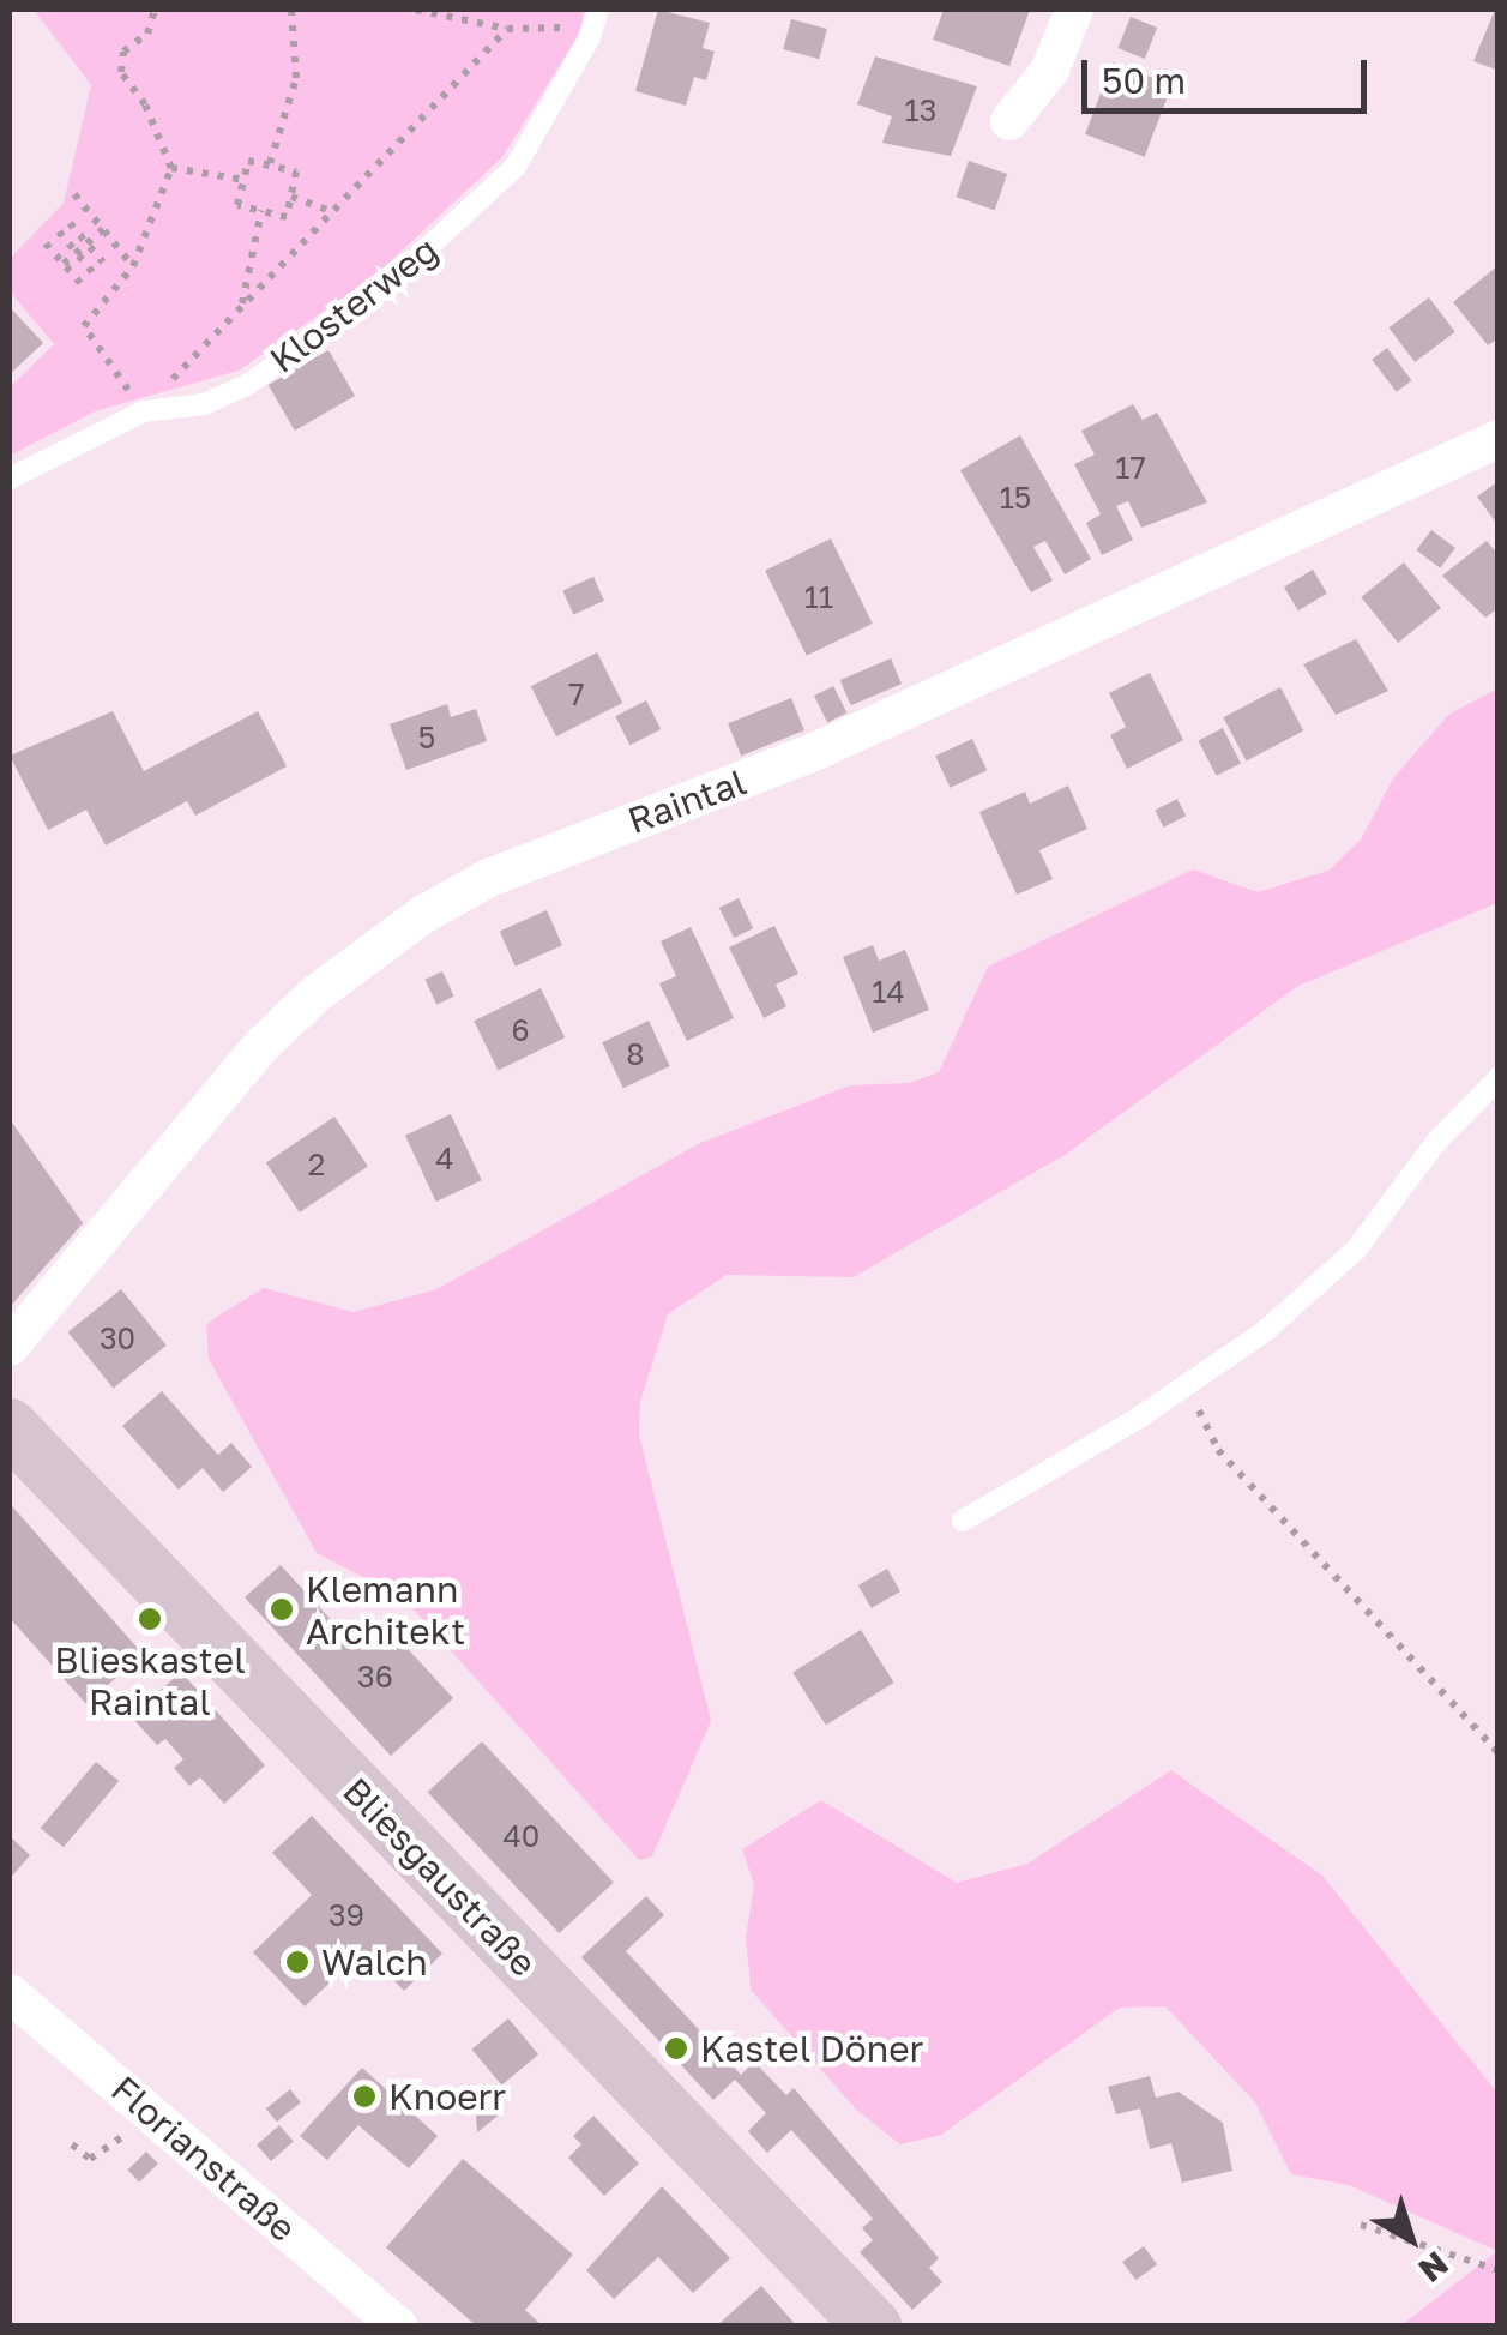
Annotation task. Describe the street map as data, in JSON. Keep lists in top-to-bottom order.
{
  "streets": {
    "main road": ["Bliesgaustraße"],
    "street": ["Raintal", "Florianstraße"],
    "lane": ["Klosterweg"]
  },
  "places": [
    "Klemann Architekt",
    "Blieskastel Raintal",
    "Walch",
    "Kastel Döner",
    "Knoerr"
  ],
  "house_numbers": [
    "13",
    "17",
    "15",
    "11",
    "7",
    "5",
    "14",
    "6",
    "8",
    "4",
    "2",
    "30",
    "36",
    "40",
    "39"
  ],
  "scale_bar": "50 m",
  "north": "bottom right"
}
